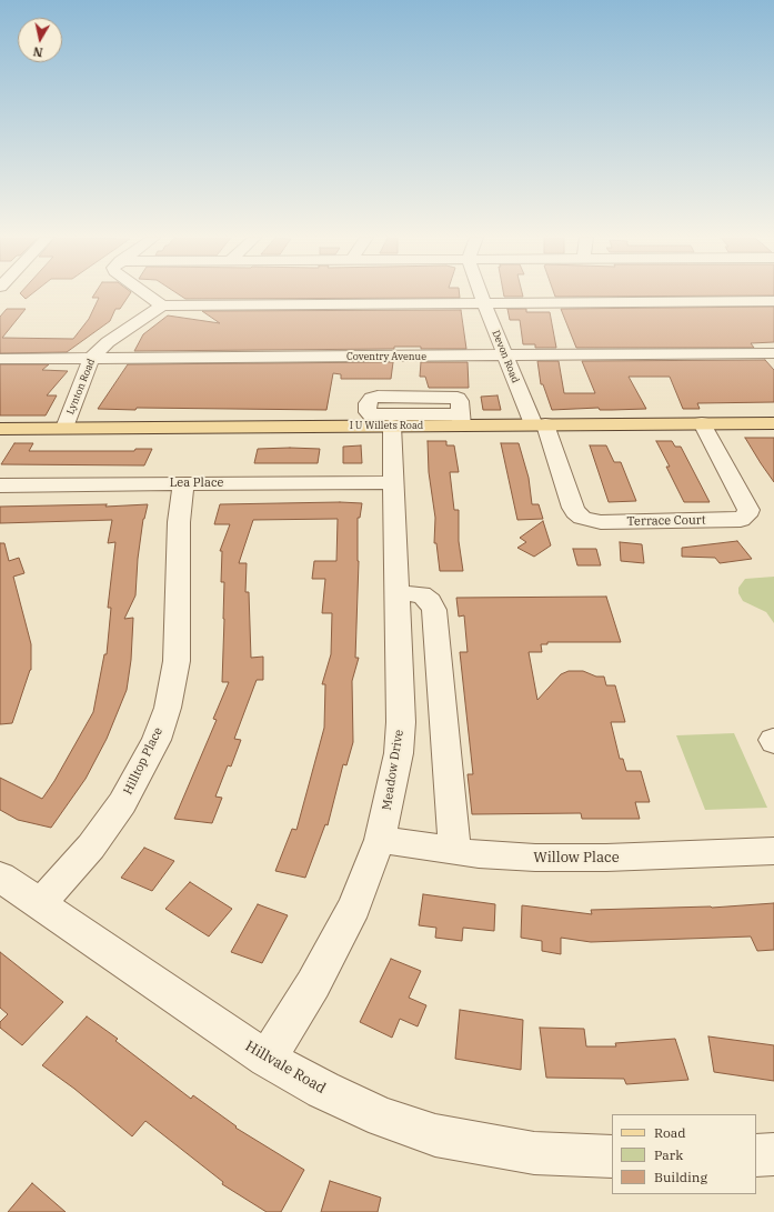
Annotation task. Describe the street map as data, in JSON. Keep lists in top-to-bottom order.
{
  "streets": {
    "main road": ["I U Willets Road"],
    "street": [
      "Coventry Avenue",
      "Devon Road",
      "Lynton Road",
      "Lea Place",
      "Terrace Court",
      "Hilltop Place",
      "Meadow Drive",
      "Willow Place",
      "Hillvale Road"
    ]
  },
  "crossings": [
    ["Coventry Avenue", "Devon Road"],
    ["Coventry Avenue", "Lynton Road"],
    ["Devon Road", "I U Willets Road"],
    ["Devon Road", "Terrace Court"],
    ["Lynton Road", "I U Willets Road"],
    ["I U Willets Road", "Terrace Court"],
    ["I U Willets Road", "Meadow Drive"],
    ["Lea Place", "Hilltop Place"],
    ["Lea Place", "Meadow Drive"],
    ["Hilltop Place", "Hillvale Road"],
    ["Meadow Drive", "Willow Place"],
    ["Meadow Drive", "Hillvale Road"]
  ],
  "legend": ["Road", "Park", "Building"],
  "north": "bottom"
}
